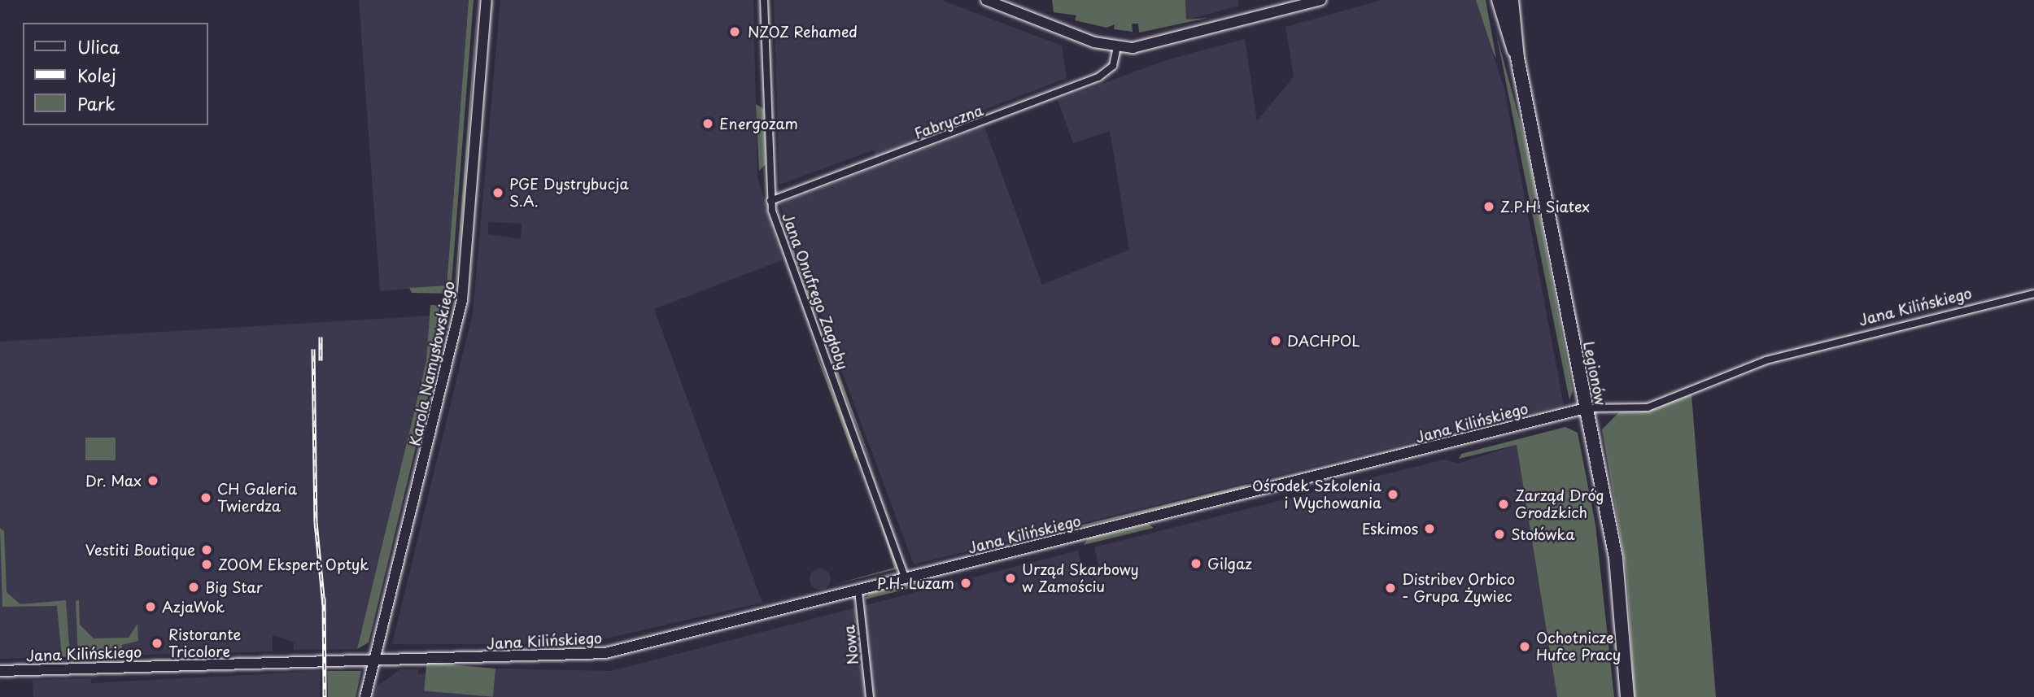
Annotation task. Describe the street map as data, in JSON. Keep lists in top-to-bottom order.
{
  "streets": {
    "highway": ["Legionów"],
    "street": [
      "Fabryczna",
      "Jana Onufrego Zagłoby",
      "Jana Kilińskiego",
      "Karola Namysłowskiego",
      "Nowa"
    ]
  },
  "crossings": [
    ["Fabryczna", "Jana Onufrego Zagłoby"],
    ["Jana Onufrego Zagłoby", "Jana Kilińskiego"],
    ["Jana Kilińskiego", "Karola Namysłowskiego"],
    ["Jana Kilińskiego", "Legionów"],
    ["Jana Kilińskiego", "Nowa"]
  ],
  "places": [
    "NZOZ Rehamed",
    "Energozam",
    "PGE Dystrybucja S.A.",
    "Z.P.H. Siatex",
    "DACHPOL",
    "Dr. Max",
    "Ośrodek Szkolenia i Wychowania",
    "CH Galeria Twierdza",
    "Zarząd Dróg Grodzkich",
    "Eskimos",
    "Stołówka",
    "Vestiti Boutique",
    "Gilgaz",
    "ZOOM Ekspert Optyk",
    "Urząd Skarbowy w Zamościu",
    "P.H. Luzam",
    "Big Star",
    "Distribev Orbico - Grupa Żywiec",
    "AzjaWok",
    "Ristorante Tricolore",
    "Ochotnicze Hufce Pracy"
  ],
  "legend": ["Ulica", "Kolej", "Park"]
}
